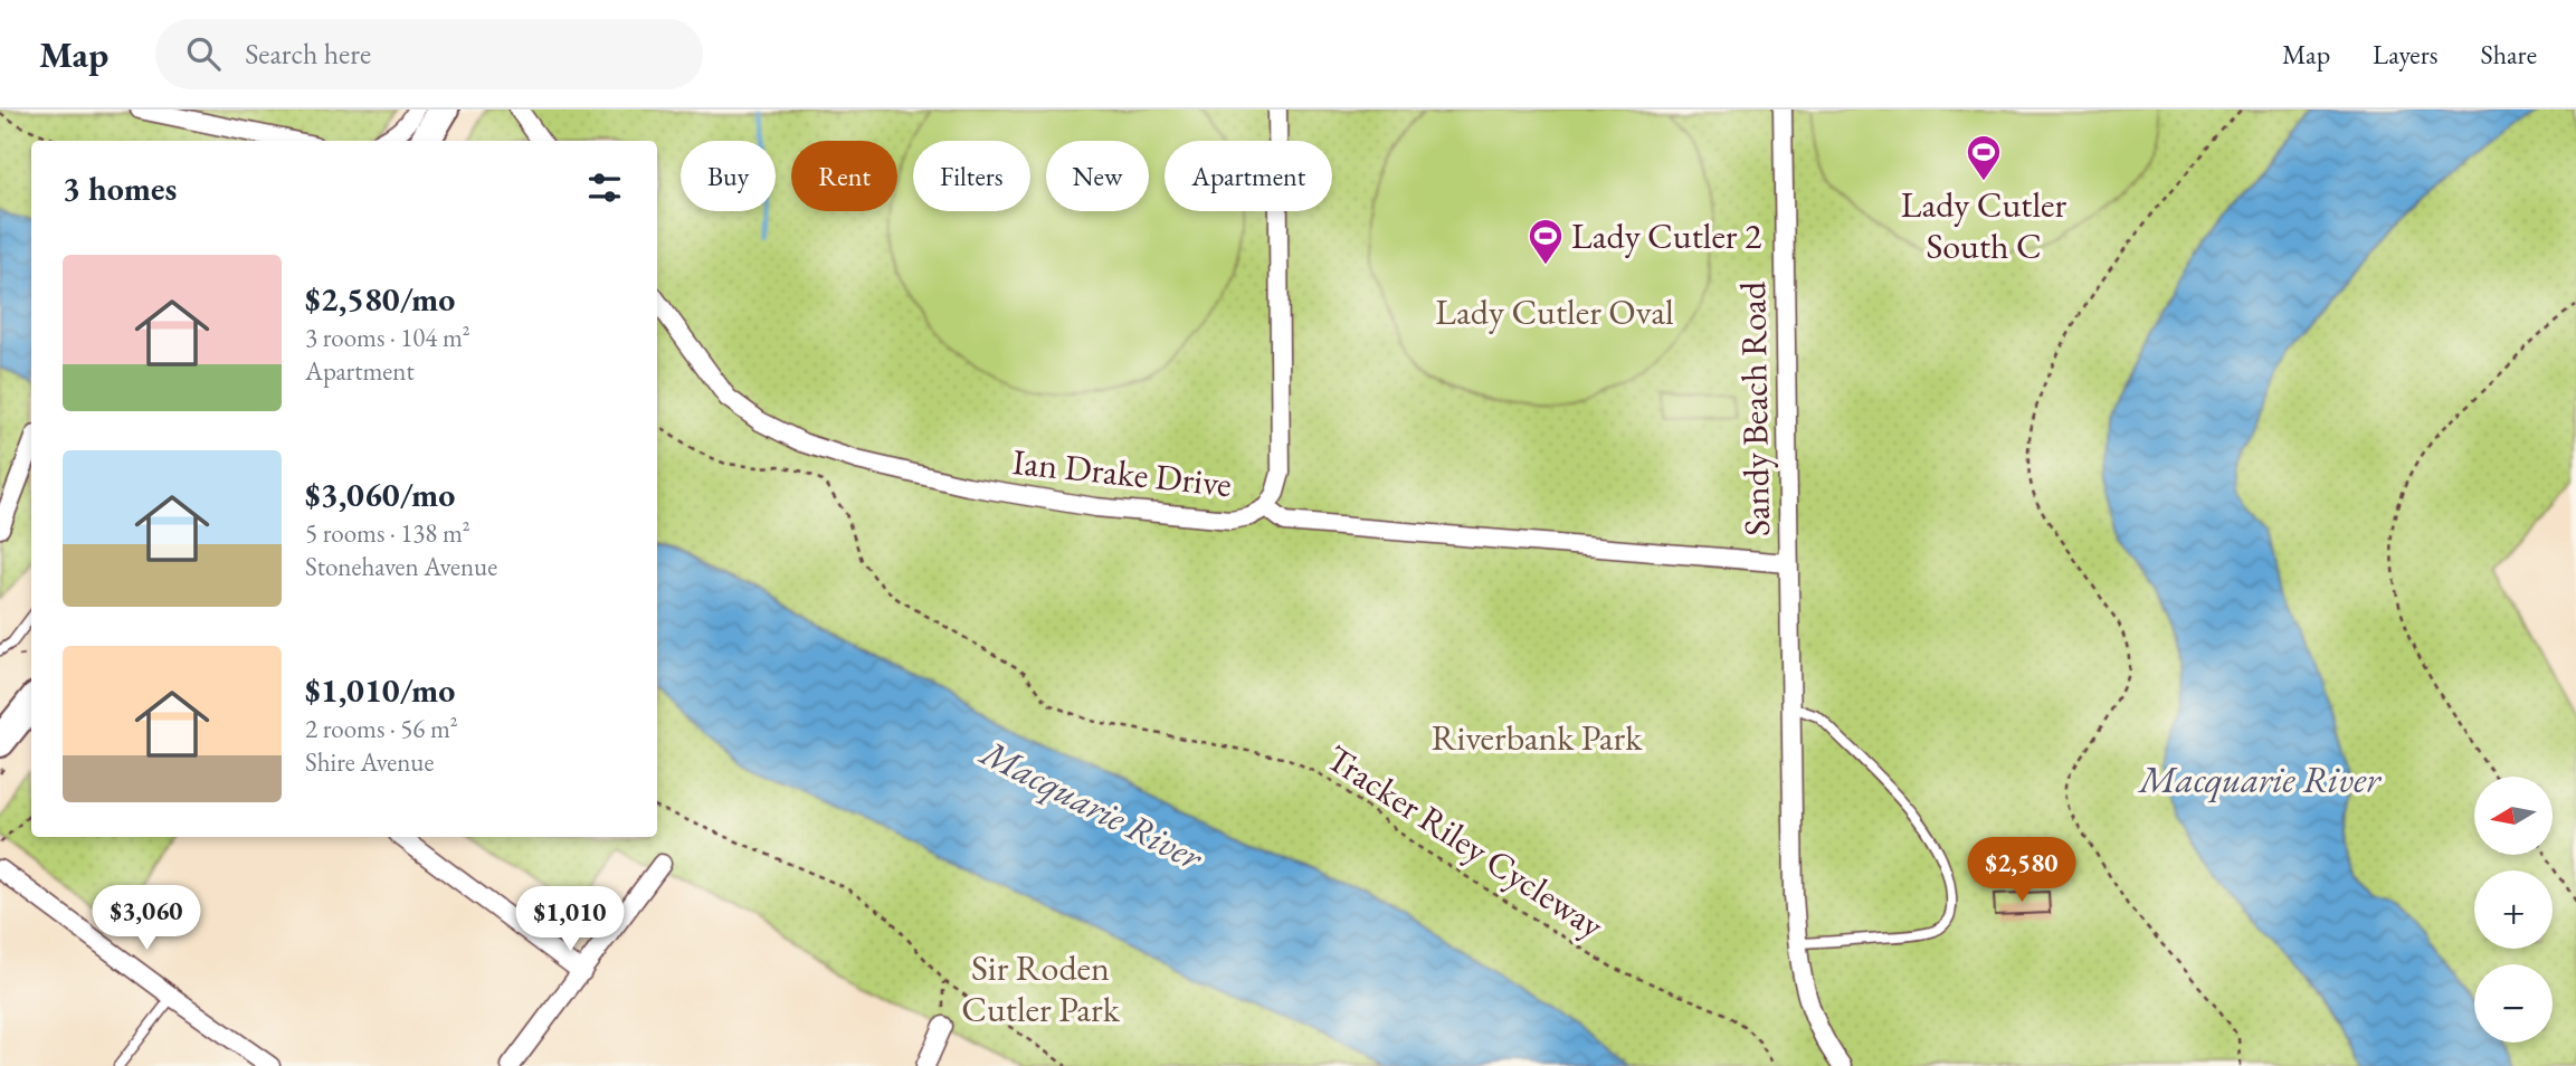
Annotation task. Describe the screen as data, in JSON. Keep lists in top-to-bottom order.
{
  "streets": {
    "street": ["Sandy Beach Road", "Ian Drake Drive"],
    "path": ["Tracker Riley Cycleway"]
  },
  "crossings": [
    ["Sandy Beach Road", "Ian Drake Drive"]
  ],
  "water": ["Macquarie River"],
  "parks": ["Lady Cutler Oval", "Riverbank Park", "Sir Roden Cutler Park"],
  "places": {
    "sports": ["Lady Cutler South C", "Lady Cutler 2"]
  },
  "north": "left",
  "page": {
    "header": "Map",
    "search": "Search here",
    "nav": ["Map", "Layers", "Share"],
    "chip": [
      "Buy",
      "Rent",
      "Filters",
      "New",
      "Apartment"
    ],
    "heading": "3 homes",
    "list": [
      {
        "name": "$2,580/mo",
        "note": "3 rooms · 104 m² · Apartment"
      },
      {
        "name": "$3,060/mo",
        "note": "5 rooms · 138 m² · Stonehaven Avenue"
      },
      {
        "name": "$1,010/mo",
        "note": "2 rooms · 56 m² · Shire Avenue"
      }
    ],
    "map_buttons": ["+", "−"],
    "price": ["$2,580", "$3,060", "$1,010"]
  }
}
